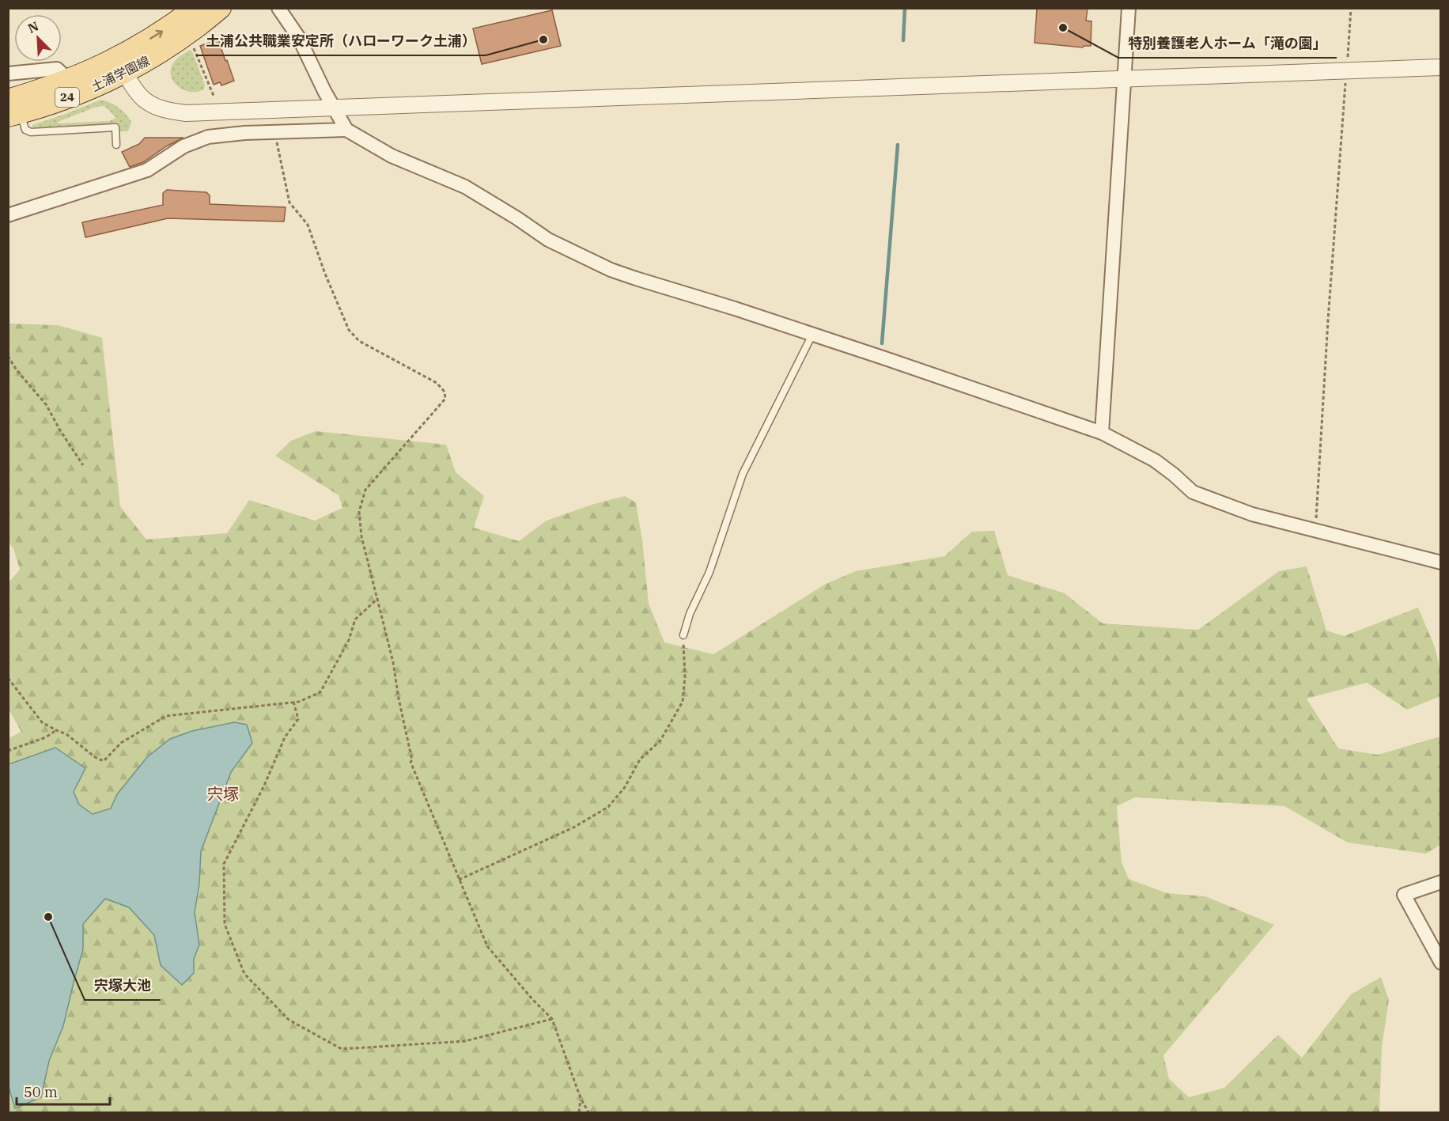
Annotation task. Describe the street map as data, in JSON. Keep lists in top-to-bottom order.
{
  "streets": {
    "main road": ["土浦学園線", "24"]
  },
  "districts": ["宍塚"],
  "places": ["特別養護老人ホーム「滝の園」", "土浦公共職業安定所（ハローワーク土浦）", "宍塚大池"],
  "scale_bar": "50 m",
  "north": "top left"
}
